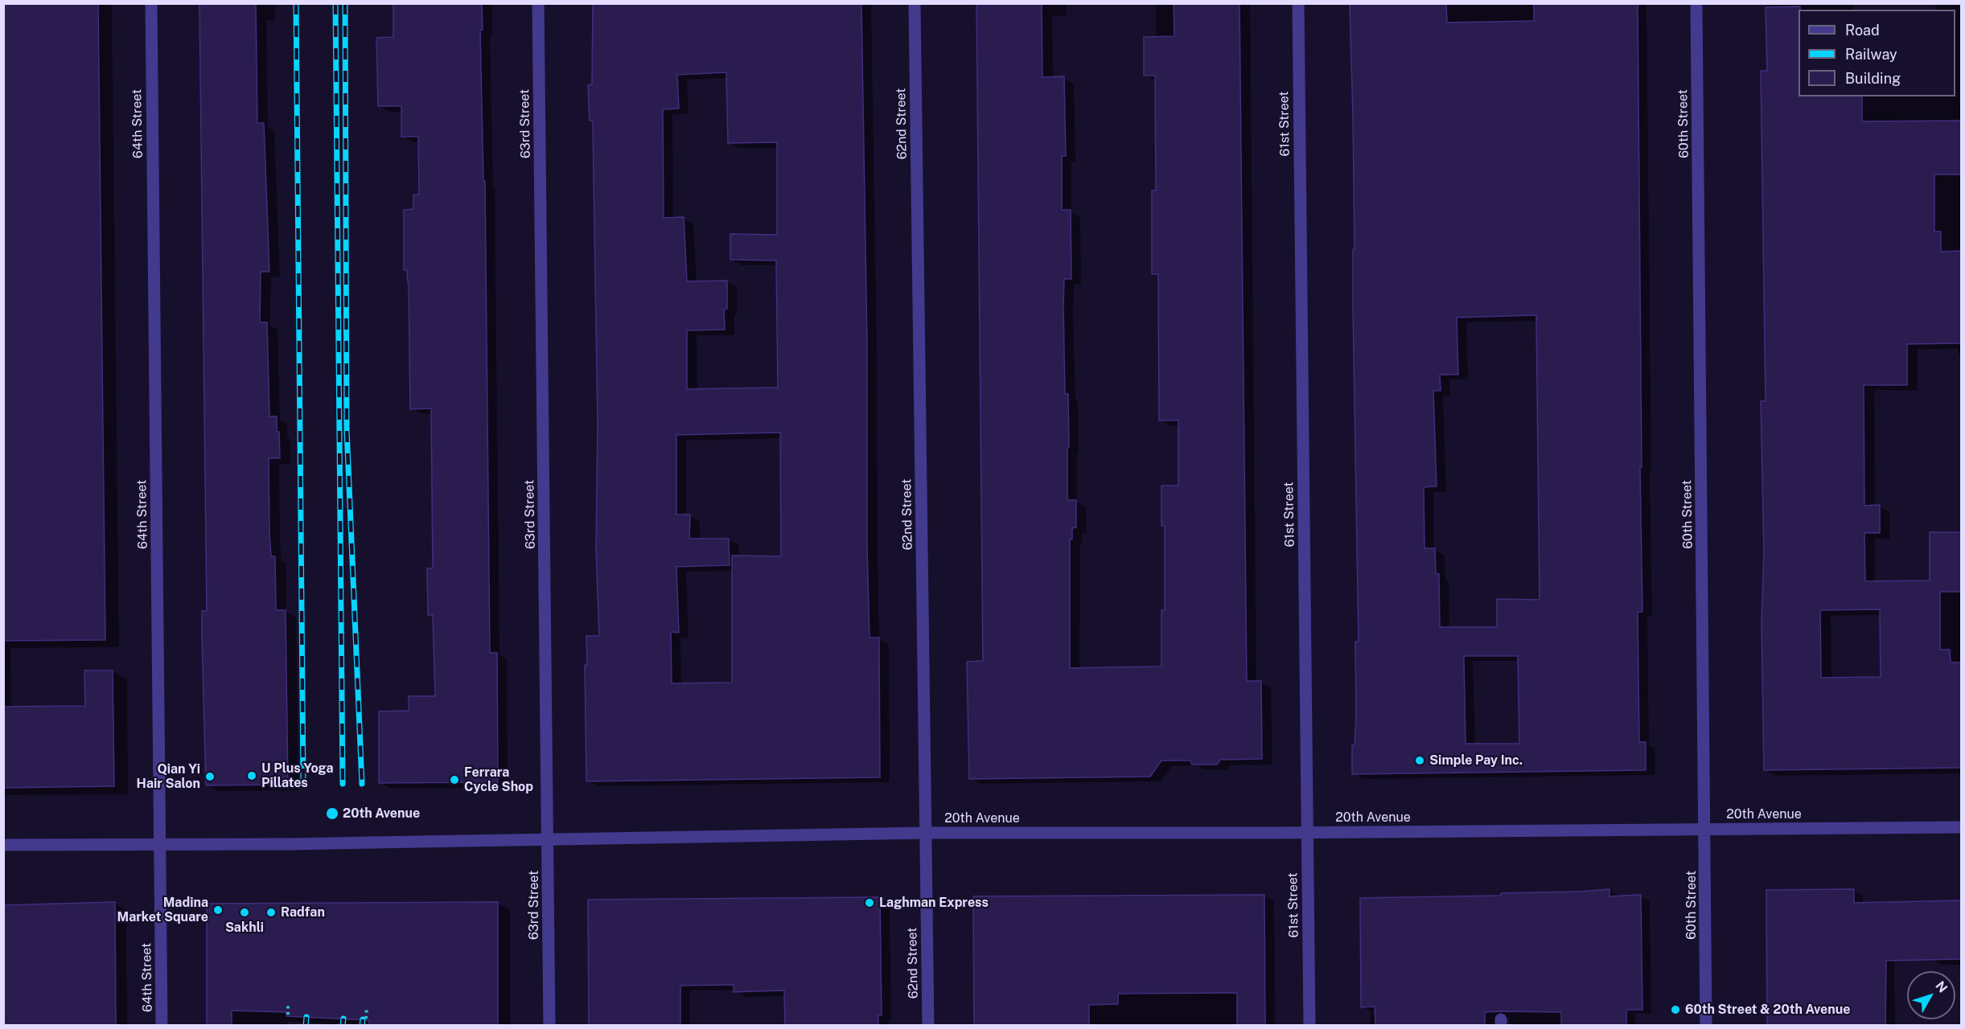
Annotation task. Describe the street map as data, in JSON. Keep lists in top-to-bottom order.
{
  "streets": {
    "street": [
      "64th Street",
      "63rd Street",
      "62nd Street",
      "61st Street",
      "60th Street",
      "20th Avenue"
    ]
  },
  "crossings": [
    ["64th Street", "20th Avenue"],
    ["63rd Street", "20th Avenue"],
    ["62nd Street", "20th Avenue"],
    ["61st Street", "20th Avenue"],
    ["60th Street", "20th Avenue"]
  ],
  "places": [
    "Simple Pay Inc.",
    "U Plus Yoga Pillates",
    "Qian Yi Hair Salon",
    "Ferrara Cycle Shop",
    "20th Avenue",
    "Laghman Express",
    "Madina Market Square",
    "Sakhli",
    "Radfan",
    "60th Street & 20th Avenue"
  ],
  "legend": ["Road", "Railway", "Building"],
  "north": "top right"
}
